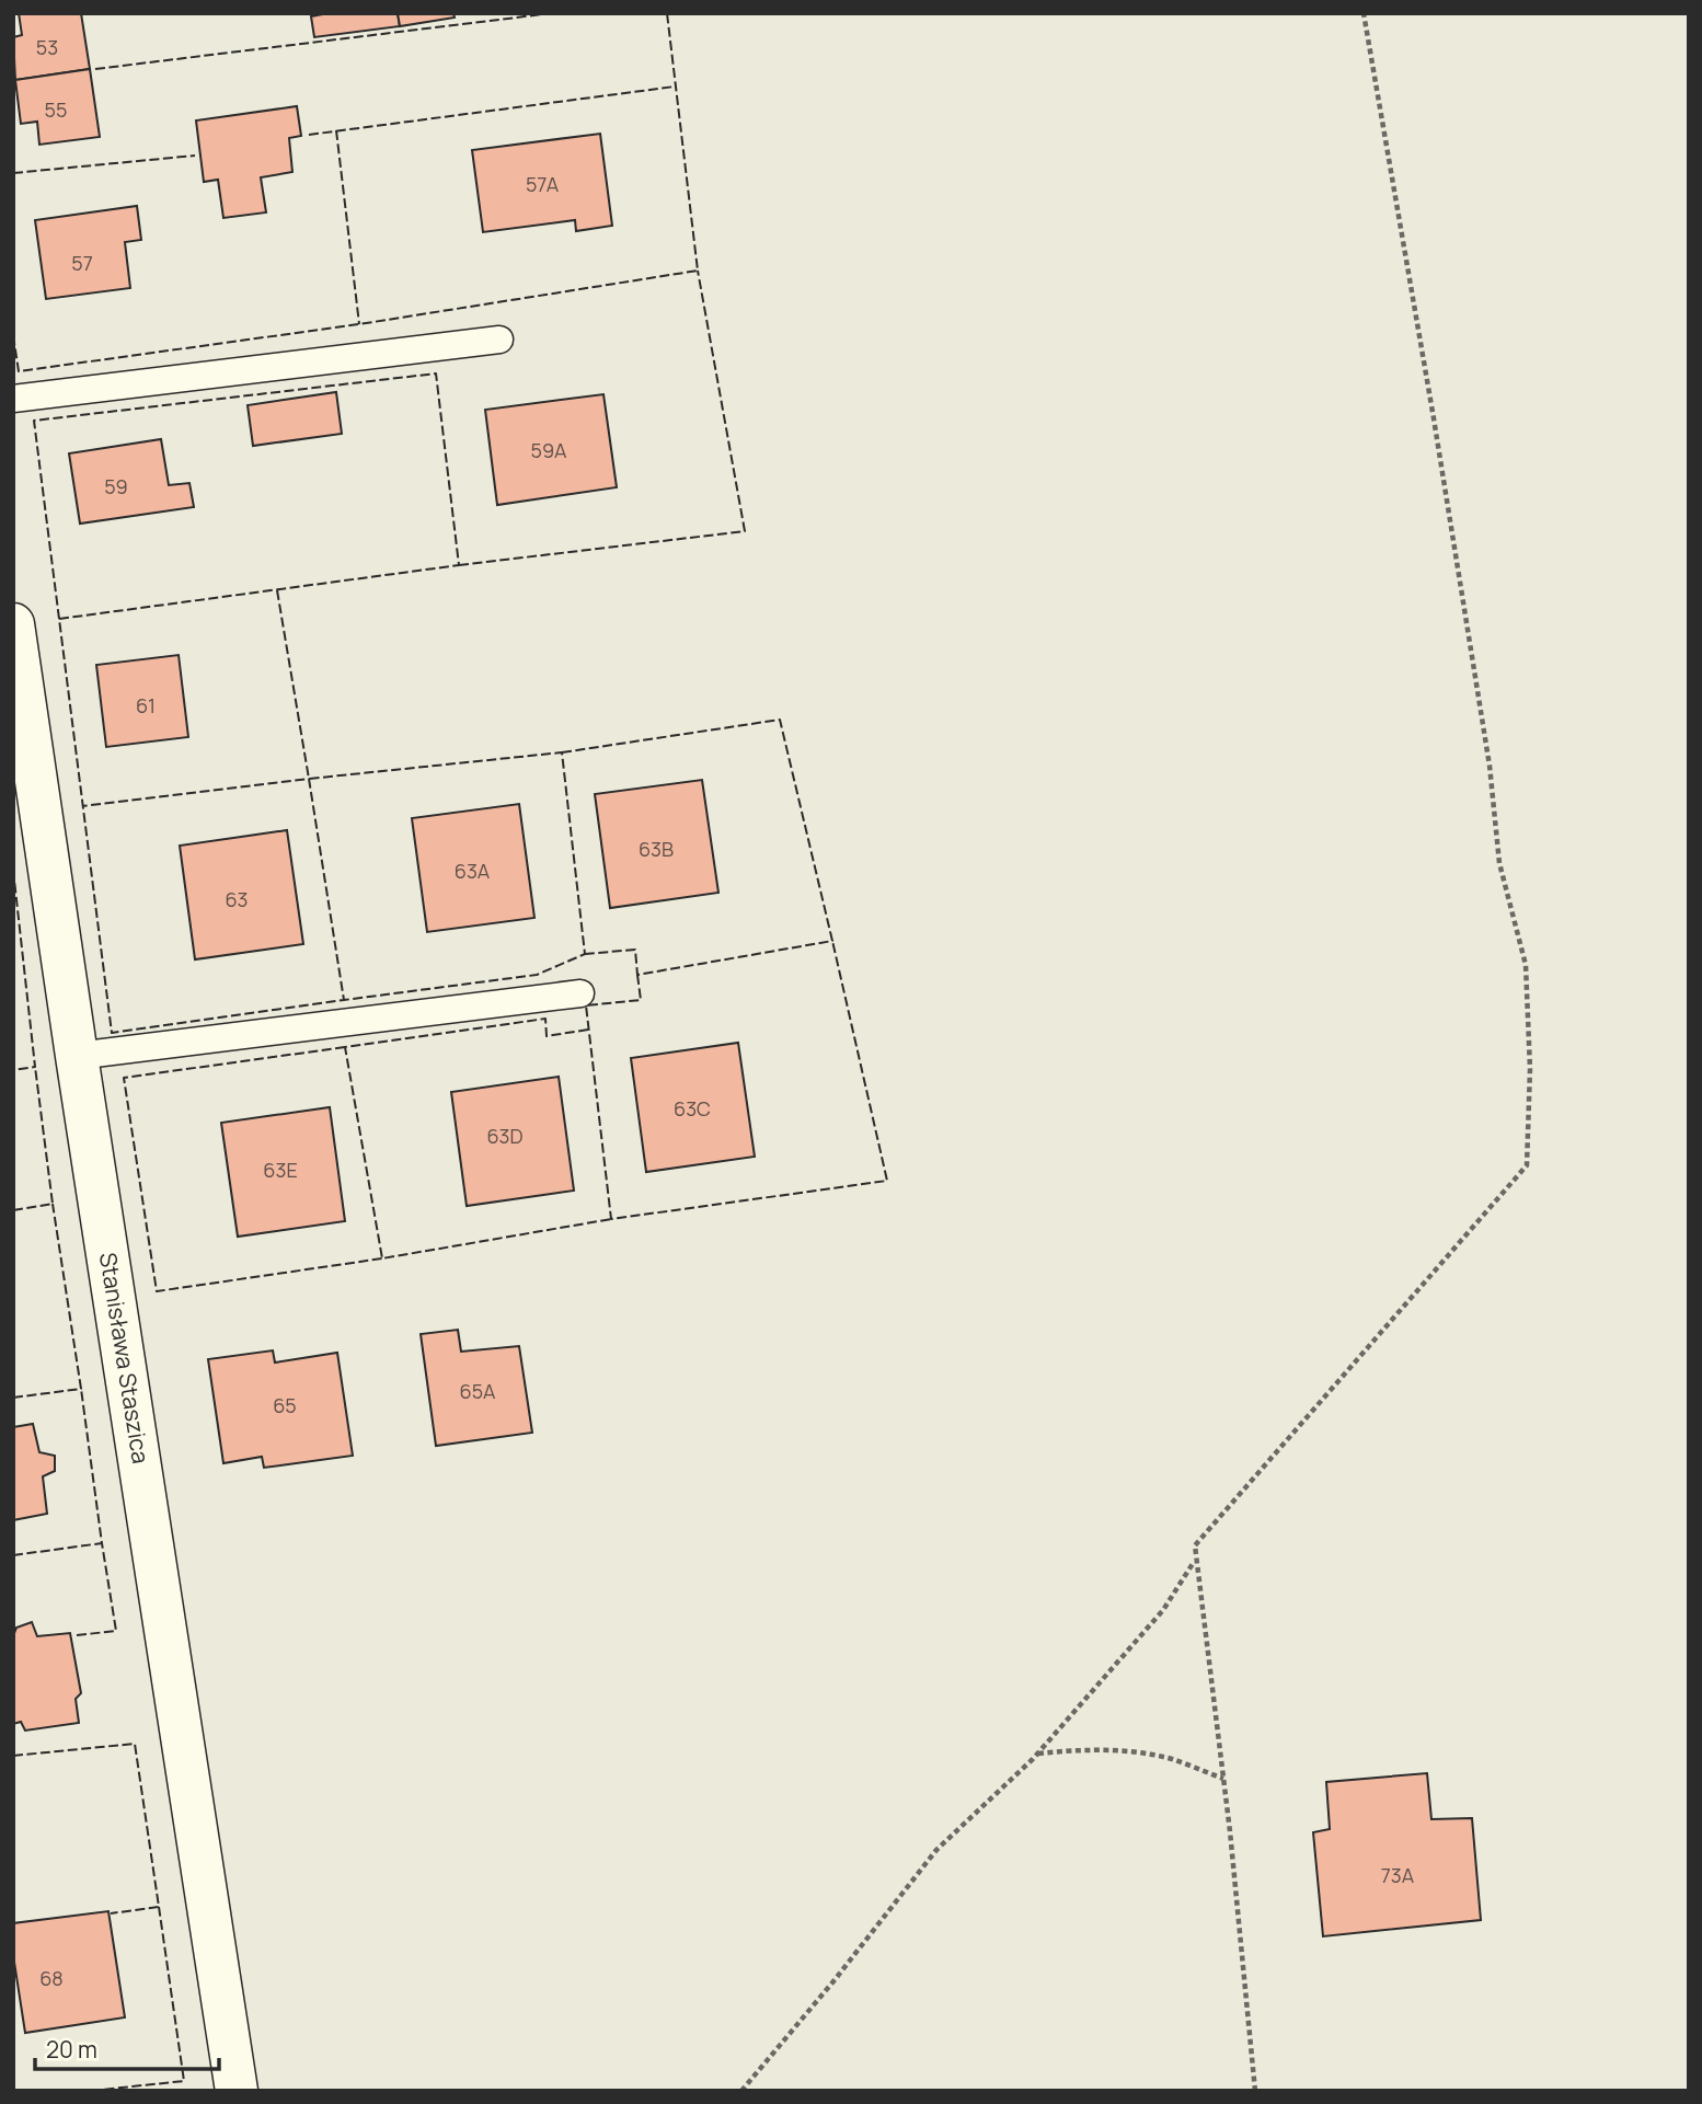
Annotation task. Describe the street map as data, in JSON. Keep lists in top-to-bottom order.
{
  "streets": {
    "street": ["Stanisława Staszica"]
  },
  "house_numbers": [
    "53",
    "55",
    "57A",
    "57",
    "59A",
    "59",
    "61",
    "63B",
    "63A",
    "63",
    "63C",
    "63D",
    "63E",
    "65A",
    "65",
    "73A",
    "68"
  ],
  "scale_bar": "20 m"
}
